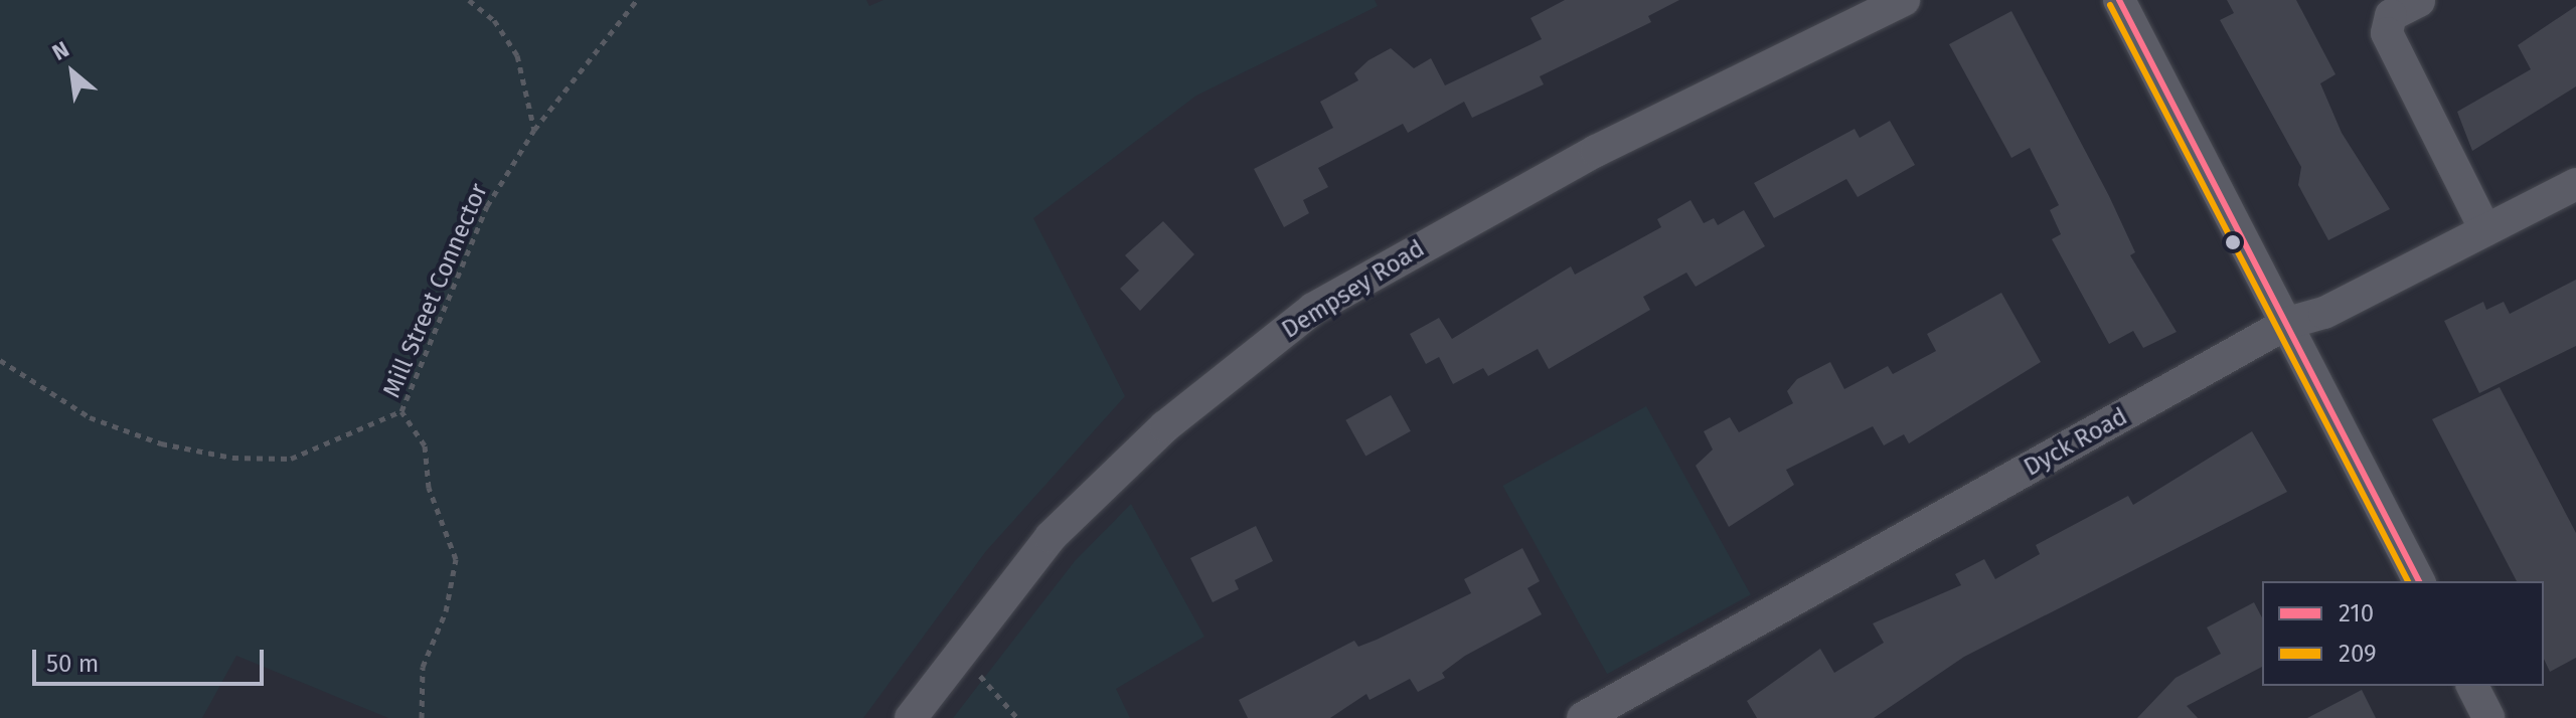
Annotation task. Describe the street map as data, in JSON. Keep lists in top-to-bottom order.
{
  "streets": {
    "street": ["Dempsey Road", "Dyck Road"],
    "path": ["Mill Street Connector"]
  },
  "lines": ["transit line 210", "transit line 209"],
  "legend": ["210", "209"],
  "scale_bar": "50 m",
  "north": "top left"
}
